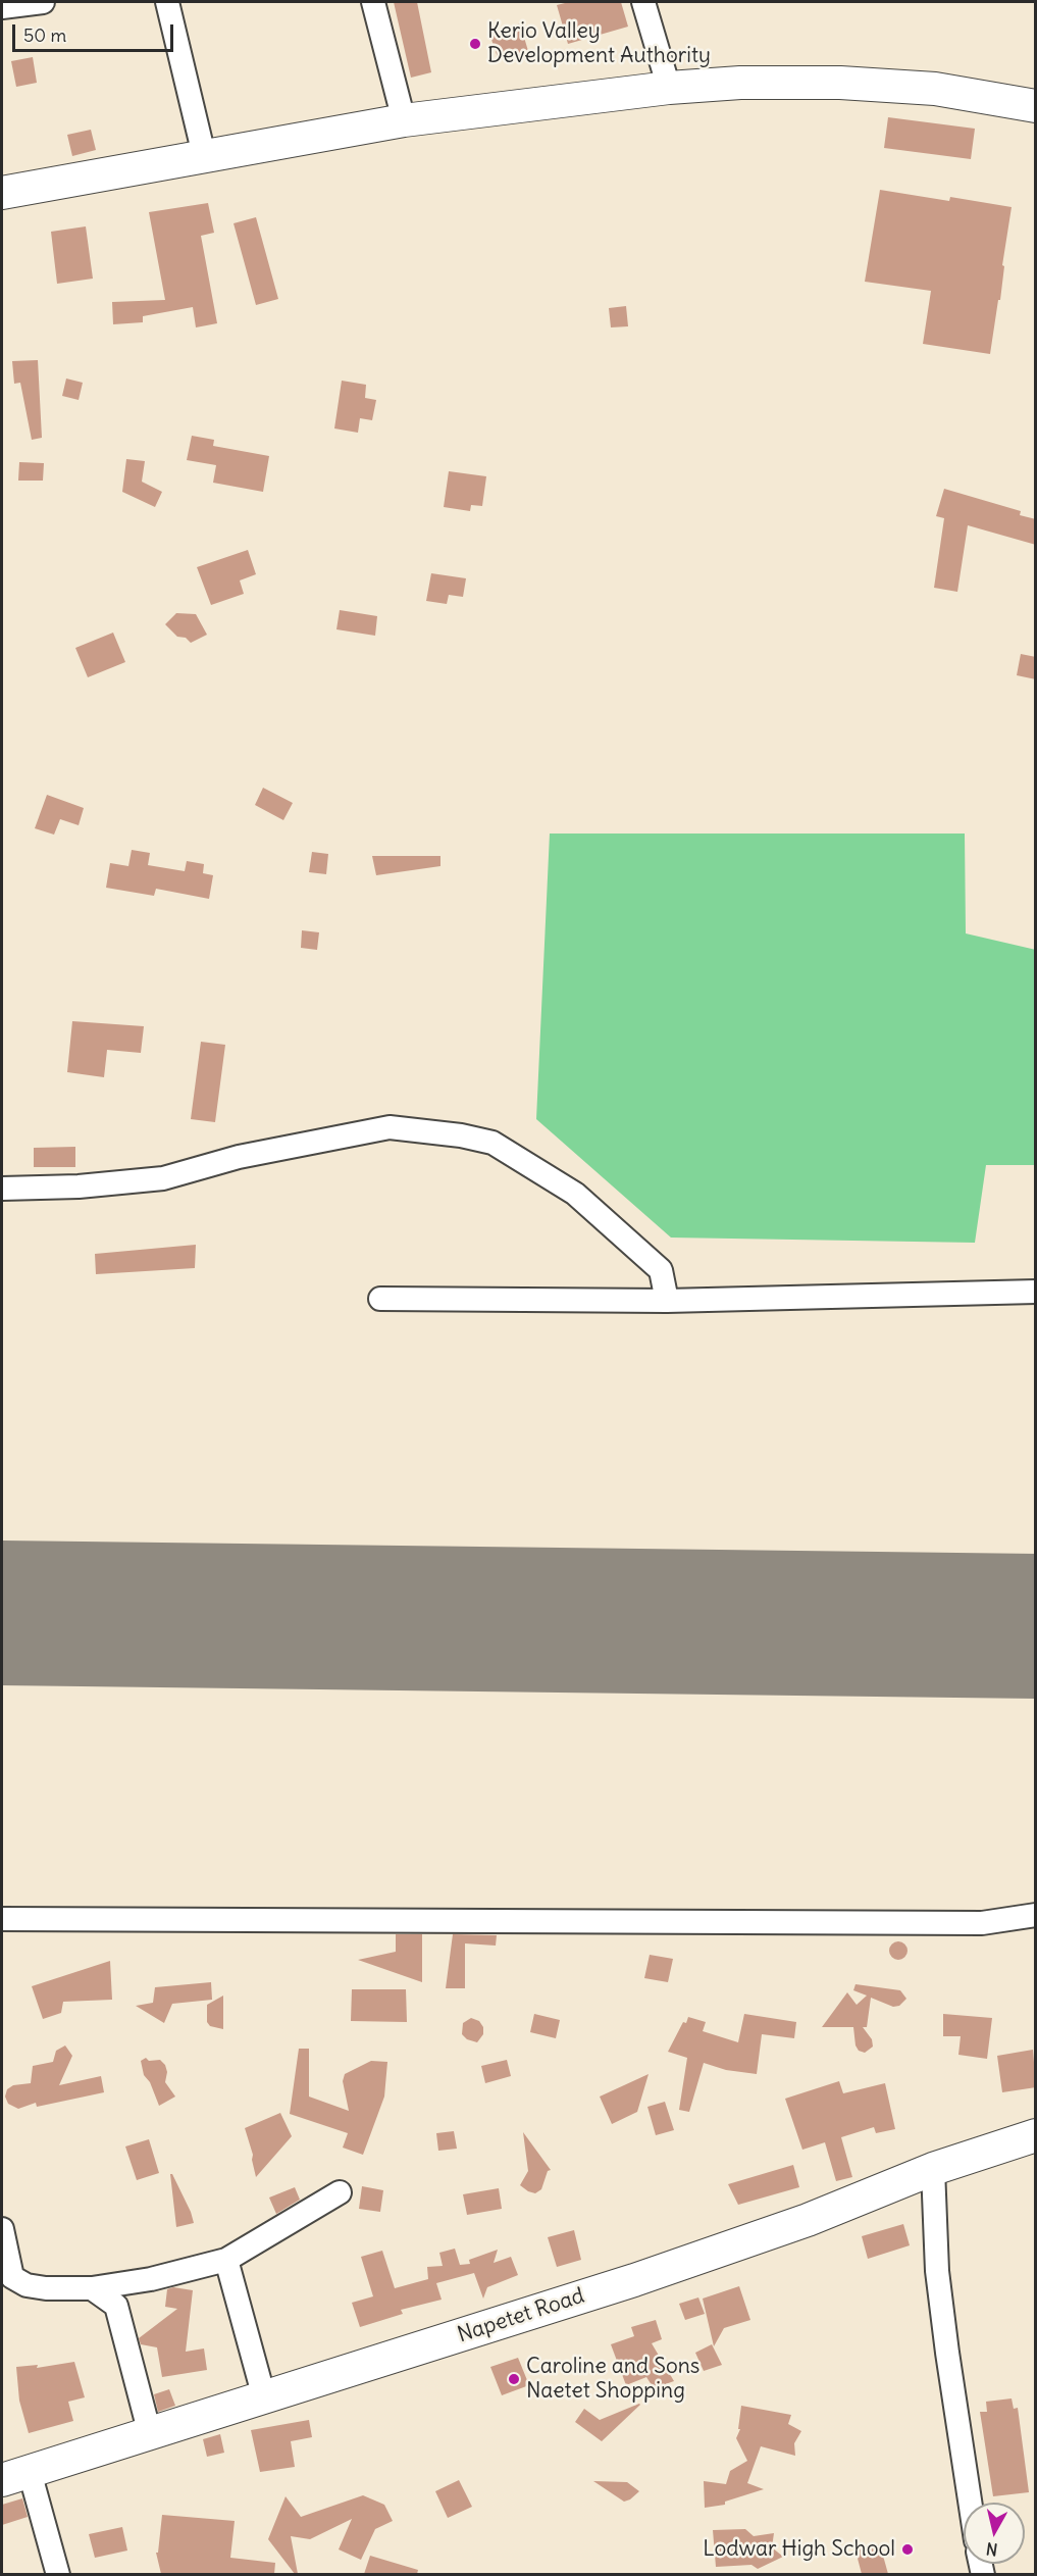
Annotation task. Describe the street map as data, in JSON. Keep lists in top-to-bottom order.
{
  "streets": {
    "main road": ["Napetet Road"]
  },
  "places": ["Kerio Valley Development Authority", "Caroline and Sons Naetet Shopping", "Lodwar High School"],
  "scale_bar": "50 m",
  "north": "bottom"
}
